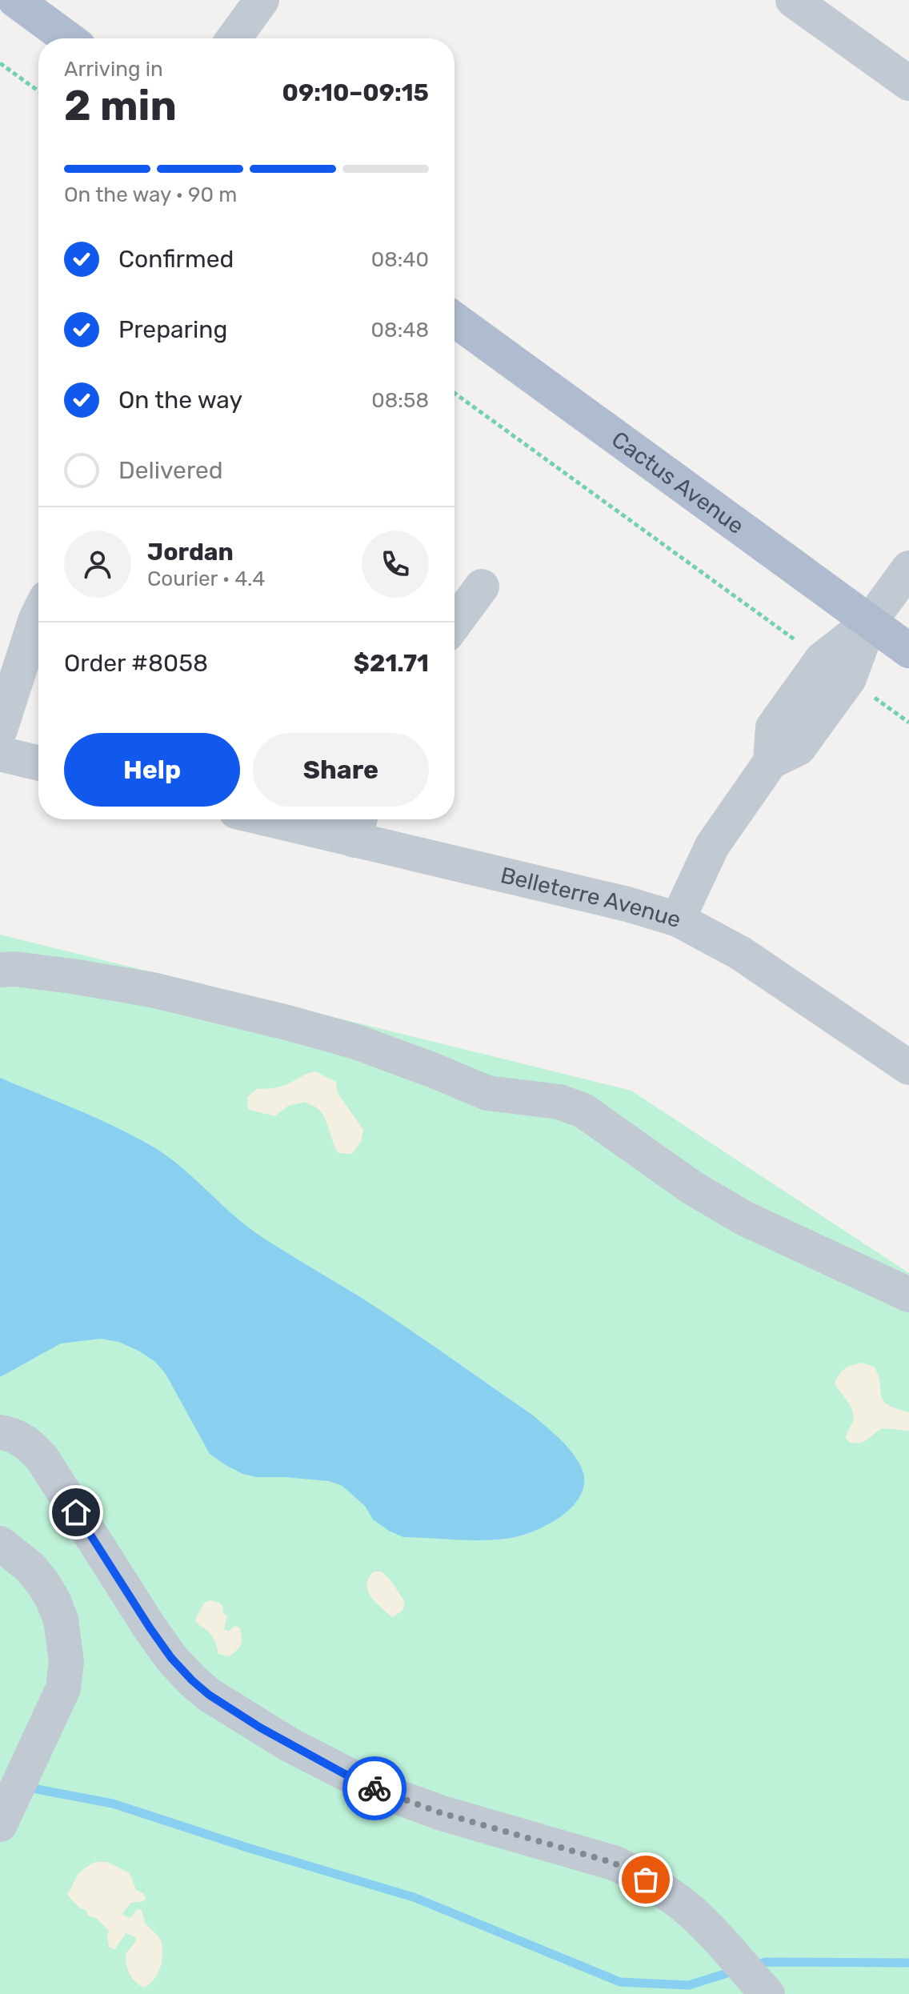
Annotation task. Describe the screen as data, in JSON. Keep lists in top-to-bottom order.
{
  "streets": {
    "main road": ["Cactus Avenue"],
    "street": ["Belleterre Avenue"]
  },
  "page": {
    "heading": ["2 min", "Arriving in", "09:10–09:15"],
    "panel": [
      "Jordan",
      "Courier · 4.4",
      "Order #8058",
      "$21.71"
    ],
    "bar": "On the way · 90 m",
    "list": [
      ["Confirmed", "08:40"],
      ["Preparing", "08:48"],
      ["On the way", "08:58"],
      "Delivered"
    ],
    "buttons": ["Help", "Share"]
  }
}
